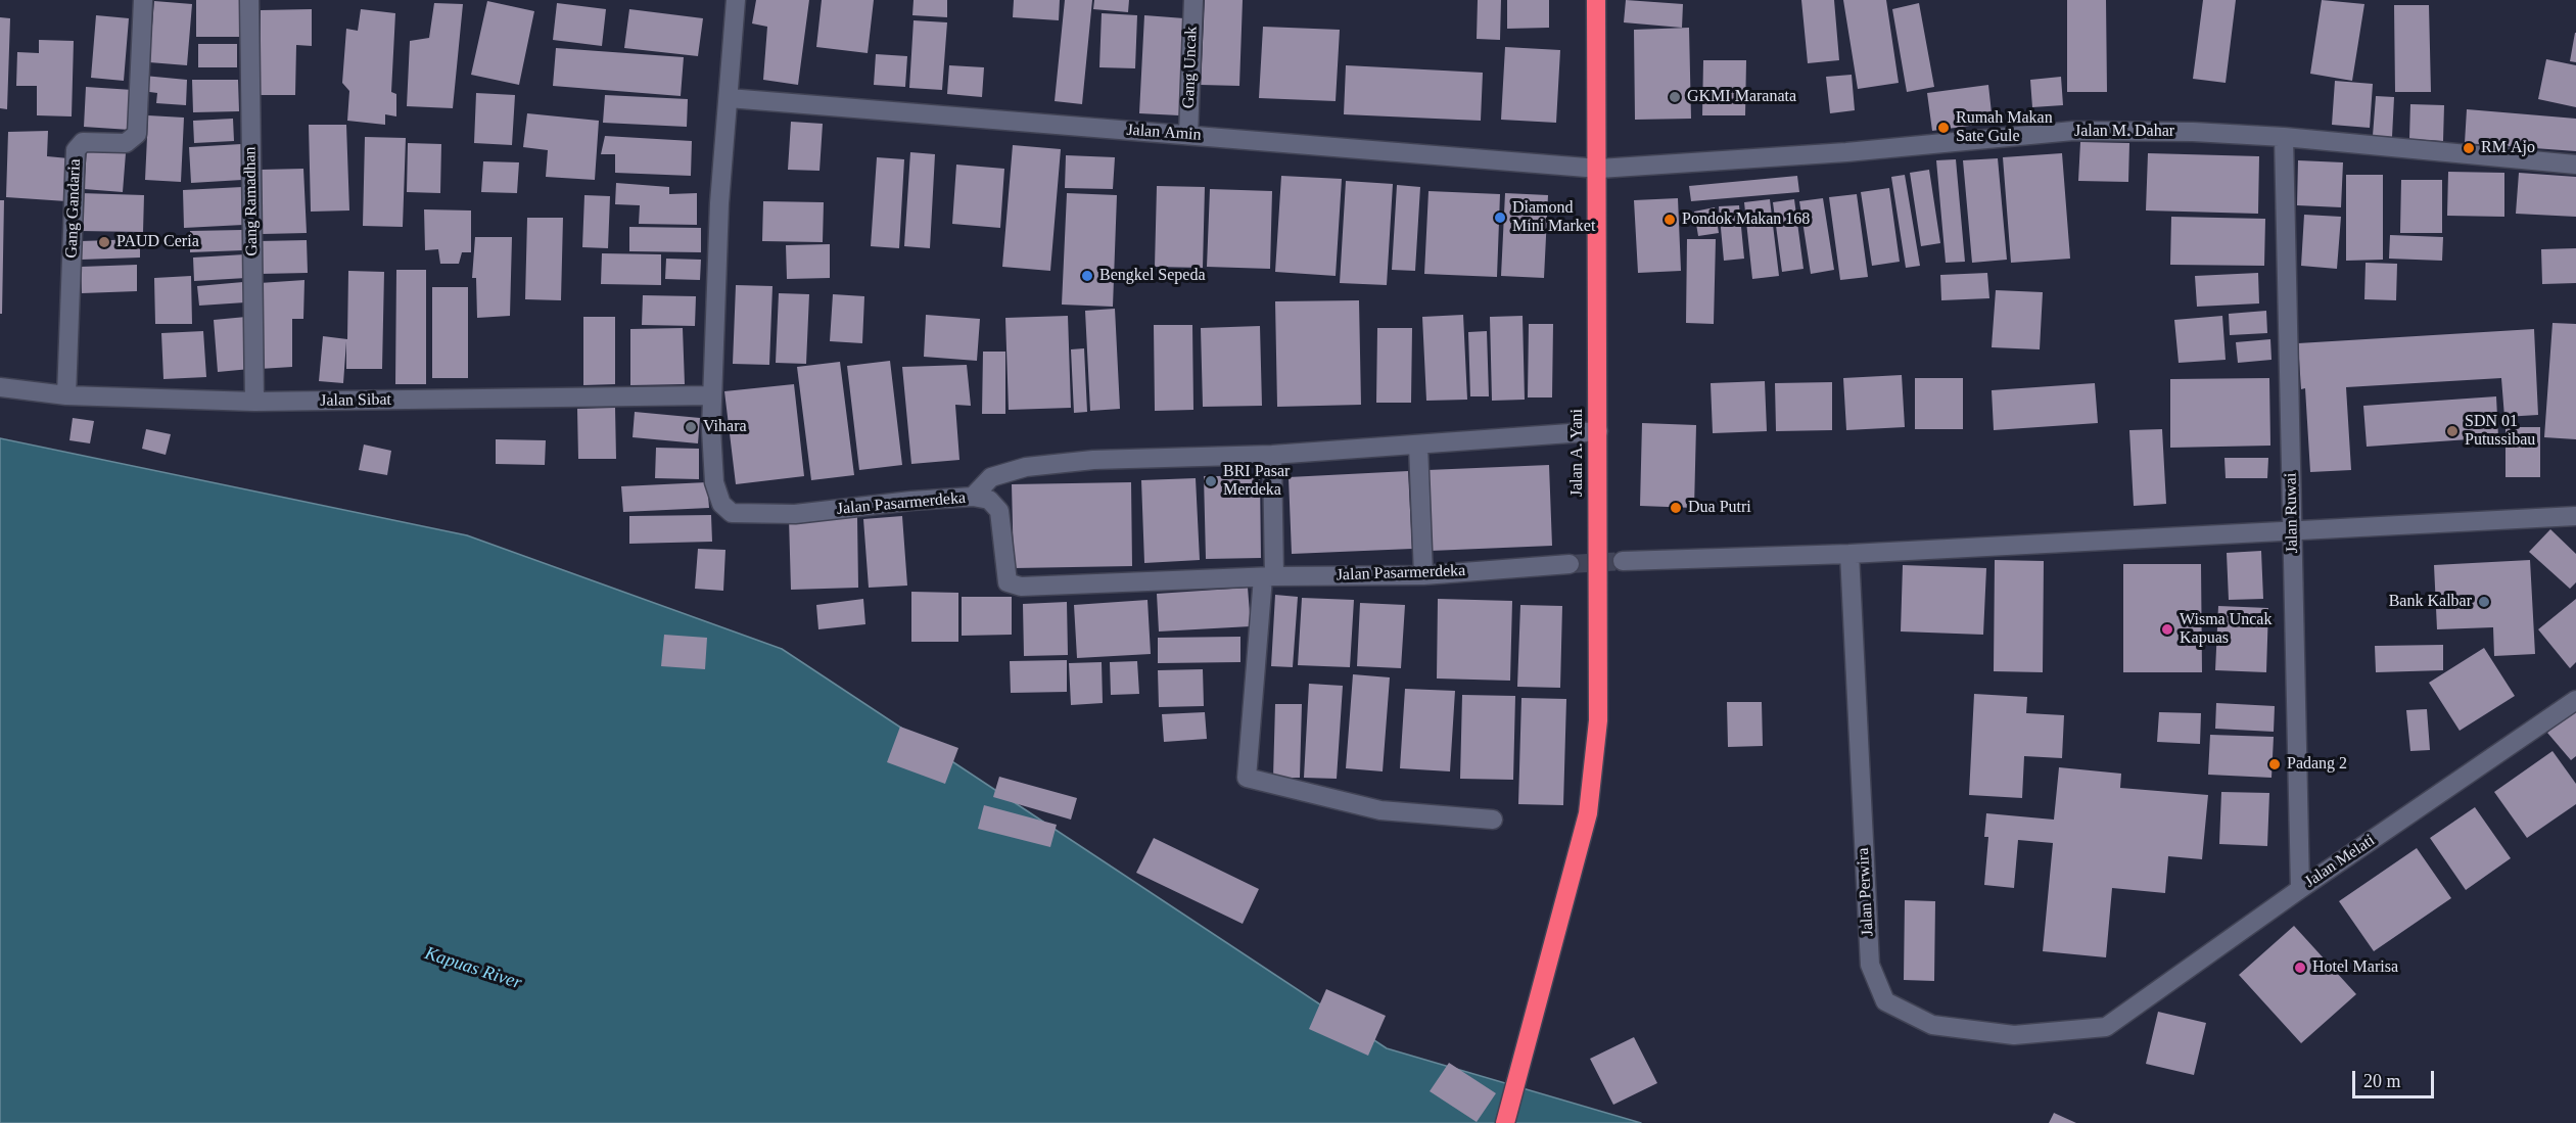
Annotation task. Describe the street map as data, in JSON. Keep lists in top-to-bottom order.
{
  "streets": {
    "highway": ["Jalan A. Yani"],
    "street": [
      "Gang Uncak",
      "Jalan M. Dahar",
      "Jalan Amin",
      "Gang Ramadhan",
      "Gang Gandaria",
      "Jalan Sibat",
      "Jalan Pasarmerdeka",
      "Jalan Ruwai",
      "Jalan Melati",
      "Jalan Perwira"
    ]
  },
  "crossings": [
    ["Gang Uncak", "Jalan Amin"],
    ["Jalan M. Dahar", "Jalan Amin"],
    ["Jalan M. Dahar", "Jalan A. Yani"],
    ["Jalan M. Dahar", "Jalan Ruwai"],
    ["Jalan Amin", "Jalan A. Yani"],
    ["Jalan Amin", "Jalan Pasarmerdeka"],
    ["Gang Ramadhan", "Jalan Sibat"],
    ["Gang Gandaria", "Jalan Sibat"],
    ["Jalan Sibat", "Jalan Pasarmerdeka"],
    ["Jalan Ruwai", "Jalan Melati"],
    ["Jalan Melati", "Jalan Perwira"]
  ],
  "water": ["Kapuas River"],
  "places": [
    "GKMI Maranata",
    "Rumah Makan Sate Gule",
    "RM Ajo",
    "Diamond Mini Market",
    "Pondok Makan 168",
    "PAUD Ceria",
    "Bengkel Sepeda",
    "Vihara",
    "SDN 01 Putussibau",
    "BRI Pasar Merdeka",
    "Dua Putri",
    "Bank Kalbar",
    "Wisma Uncak Kapuas",
    "Padang 2",
    "Hotel Marisa"
  ],
  "scale_bar": "20 m"
}
